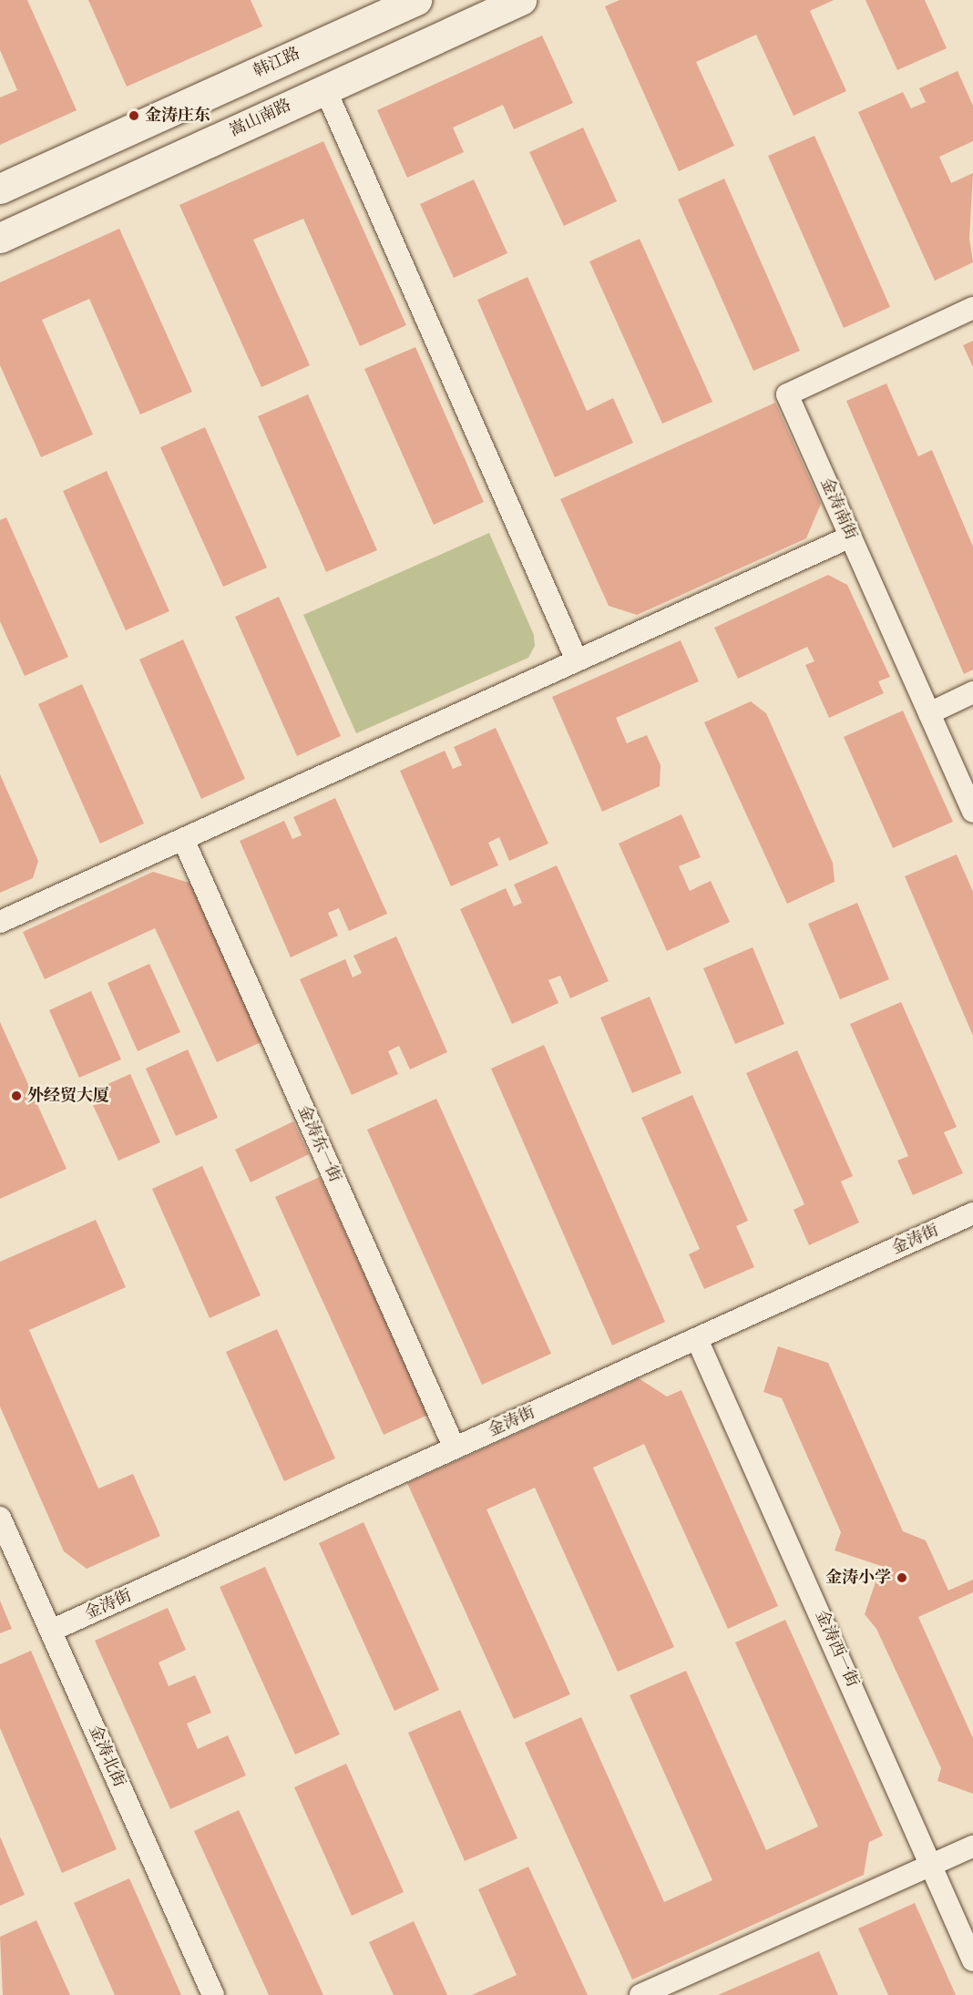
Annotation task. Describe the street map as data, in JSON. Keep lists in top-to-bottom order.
{
  "streets": {
    "street": [
      "韩江路",
      "嵩山南路",
      "金涛南街",
      "金涛东一街",
      "金涛街",
      "金涛西一街",
      "金涛北街"
    ]
  },
  "crossings": [
    ["金涛东一街", "金涛街"],
    ["金涛街", "金涛西一街"],
    ["金涛街", "金涛北街"]
  ],
  "places": ["金涛庄东", "外经贸大厦", "金涛小学"]
}
